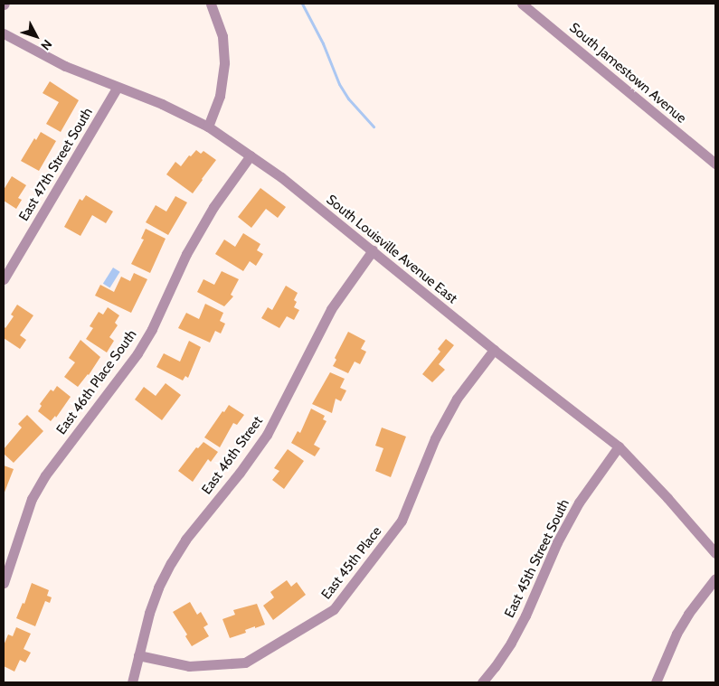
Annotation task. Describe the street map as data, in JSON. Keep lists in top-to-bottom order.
{
  "streets": {
    "street": [
      "South Jamestown Avenue",
      "East 47th Street South",
      "South Louisville Avenue East",
      "East 46th Place South",
      "East 46th Street",
      "East 45th Street South",
      "East 45th Place"
    ]
  },
  "crossings": [
    ["East 47th Street South", "South Louisville Avenue East"],
    ["South Louisville Avenue East", "East 46th Place South"],
    ["South Louisville Avenue East", "East 46th Street"],
    ["South Louisville Avenue East", "East 45th Street South"],
    ["South Louisville Avenue East", "East 45th Place"],
    ["East 46th Street", "East 45th Place"]
  ],
  "north": "bottom right"
}
